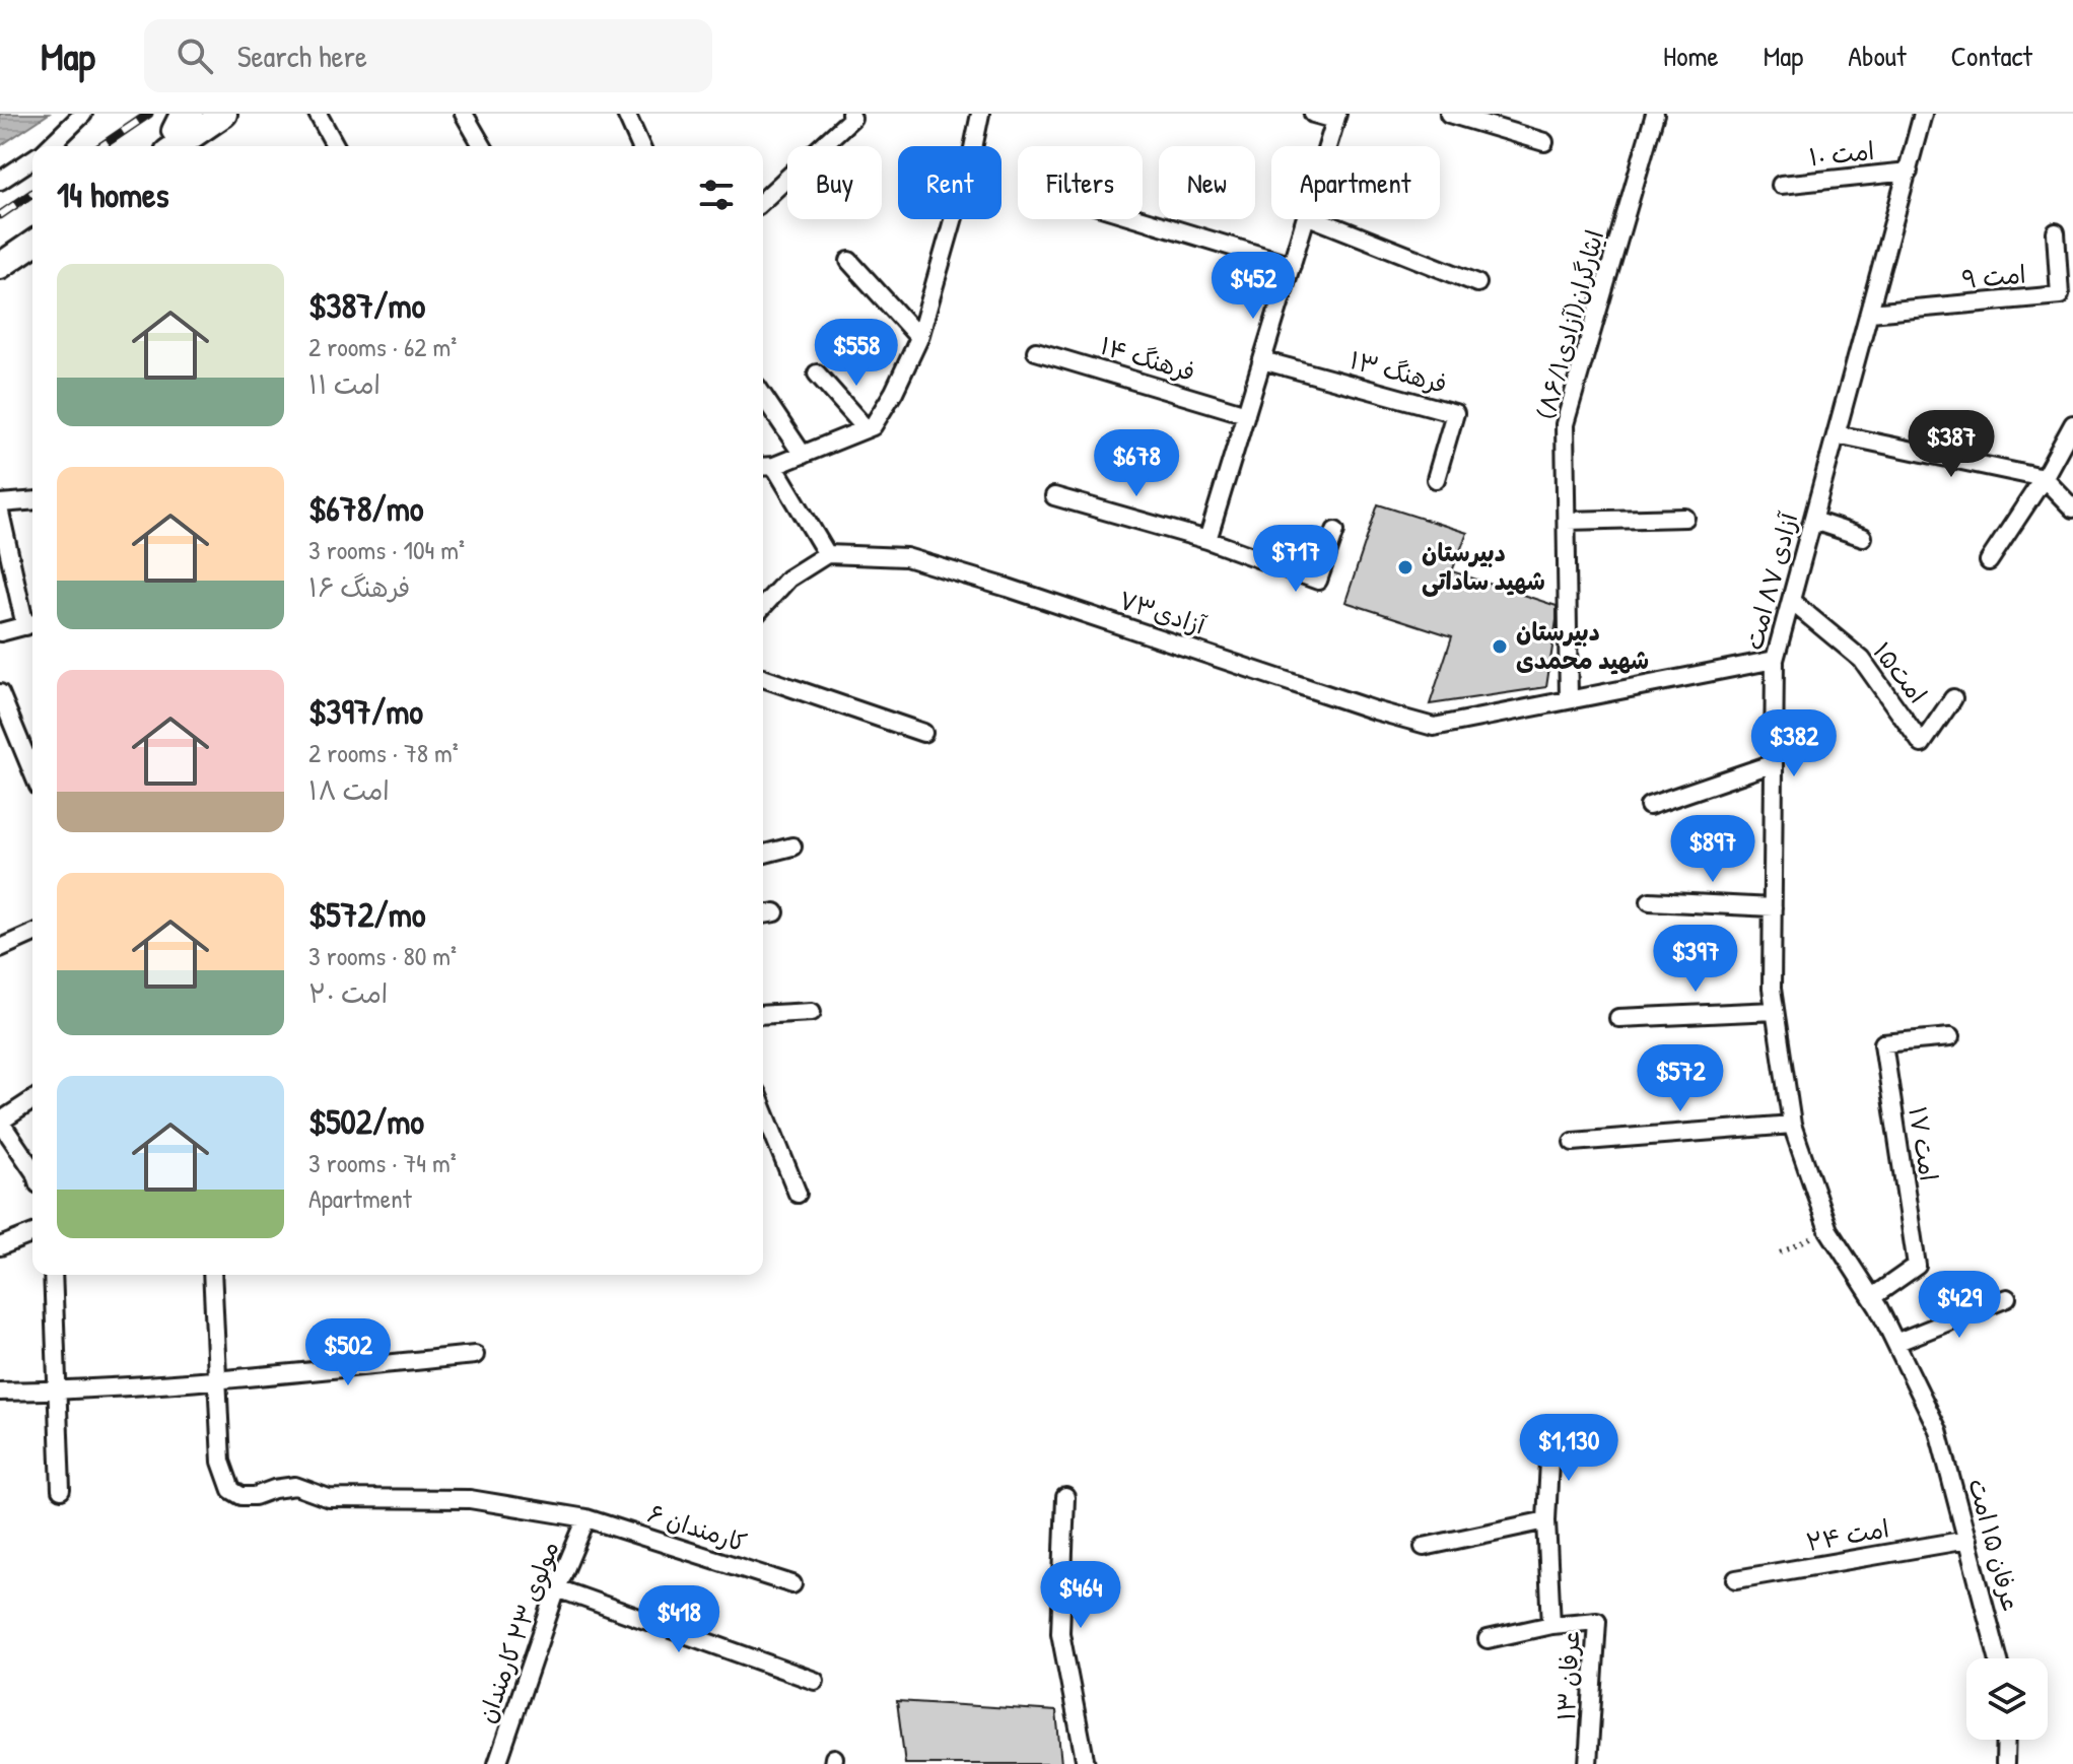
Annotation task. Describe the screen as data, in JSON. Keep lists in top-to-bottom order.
{
  "streets": {
    "street": [
      "امت ۱۰",
      "امت ۹",
      "ایثارگران(آزادی۸۶/۱)",
      "فرهنگ ۱۴",
      "فرهنگ ۱۳",
      "آزادی ۸۷ امت",
      "آزادی۷۳",
      "امت۱۵",
      "امت ۱۷",
      "کارمندان ۶",
      "امت ۲۴",
      "عرفان ۱۵ امت",
      "مولوی ۲۳ کارمندان",
      "عرفان ۱۳"
    ]
  },
  "crossings": [
    ["امت ۱۰", "آزادی ۸۷ امت"],
    ["امت ۹", "آزادی ۸۷ امت"],
    ["ایثارگران(آزادی۸۶/۱)", "آزادی۷۳"],
    ["آزادی ۸۷ امت", "آزادی۷۳"],
    ["آزادی ۸۷ امت", "امت۱۵"],
    ["آزادی ۸۷ امت", "امت ۱۷"],
    ["آزادی ۸۷ امت", "عرفان ۱۵ امت"],
    ["کارمندان ۶", "مولوی ۲۳ کارمندان"],
    ["امت ۲۴", "عرفان ۱۵ امت"]
  ],
  "places": ["دبیرستان شهید ساداتی", "دبیرستان شهید محمدی"],
  "page": {
    "header": "Map",
    "search": "Search here",
    "nav": [
      "Home",
      "Map",
      "About",
      "Contact"
    ],
    "chip": [
      "Buy",
      "Rent",
      "Filters",
      "New",
      "Apartment"
    ],
    "heading": "14 homes",
    "list": [
      {
        "name": "$387/mo",
        "note": "2 rooms · 62 m² · امت ۱۱"
      },
      {
        "name": "$678/mo",
        "note": "3 rooms · 104 m² · فرهنگ ۱۶"
      },
      {
        "name": "$397/mo",
        "note": "2 rooms · 78 m² · امت ۱۸"
      },
      {
        "name": "$572/mo",
        "note": "3 rooms · 80 m² · امت ۲۰"
      },
      {
        "name": "$502/mo",
        "note": "3 rooms · 74 m² · Apartment"
      }
    ],
    "price": [
      "$452",
      "$558",
      "$387",
      "$678",
      "$717",
      "$382",
      "$897",
      "$397",
      "$572",
      "$429",
      "$502",
      "$1,130",
      "$464",
      "$418"
    ]
  }
}
